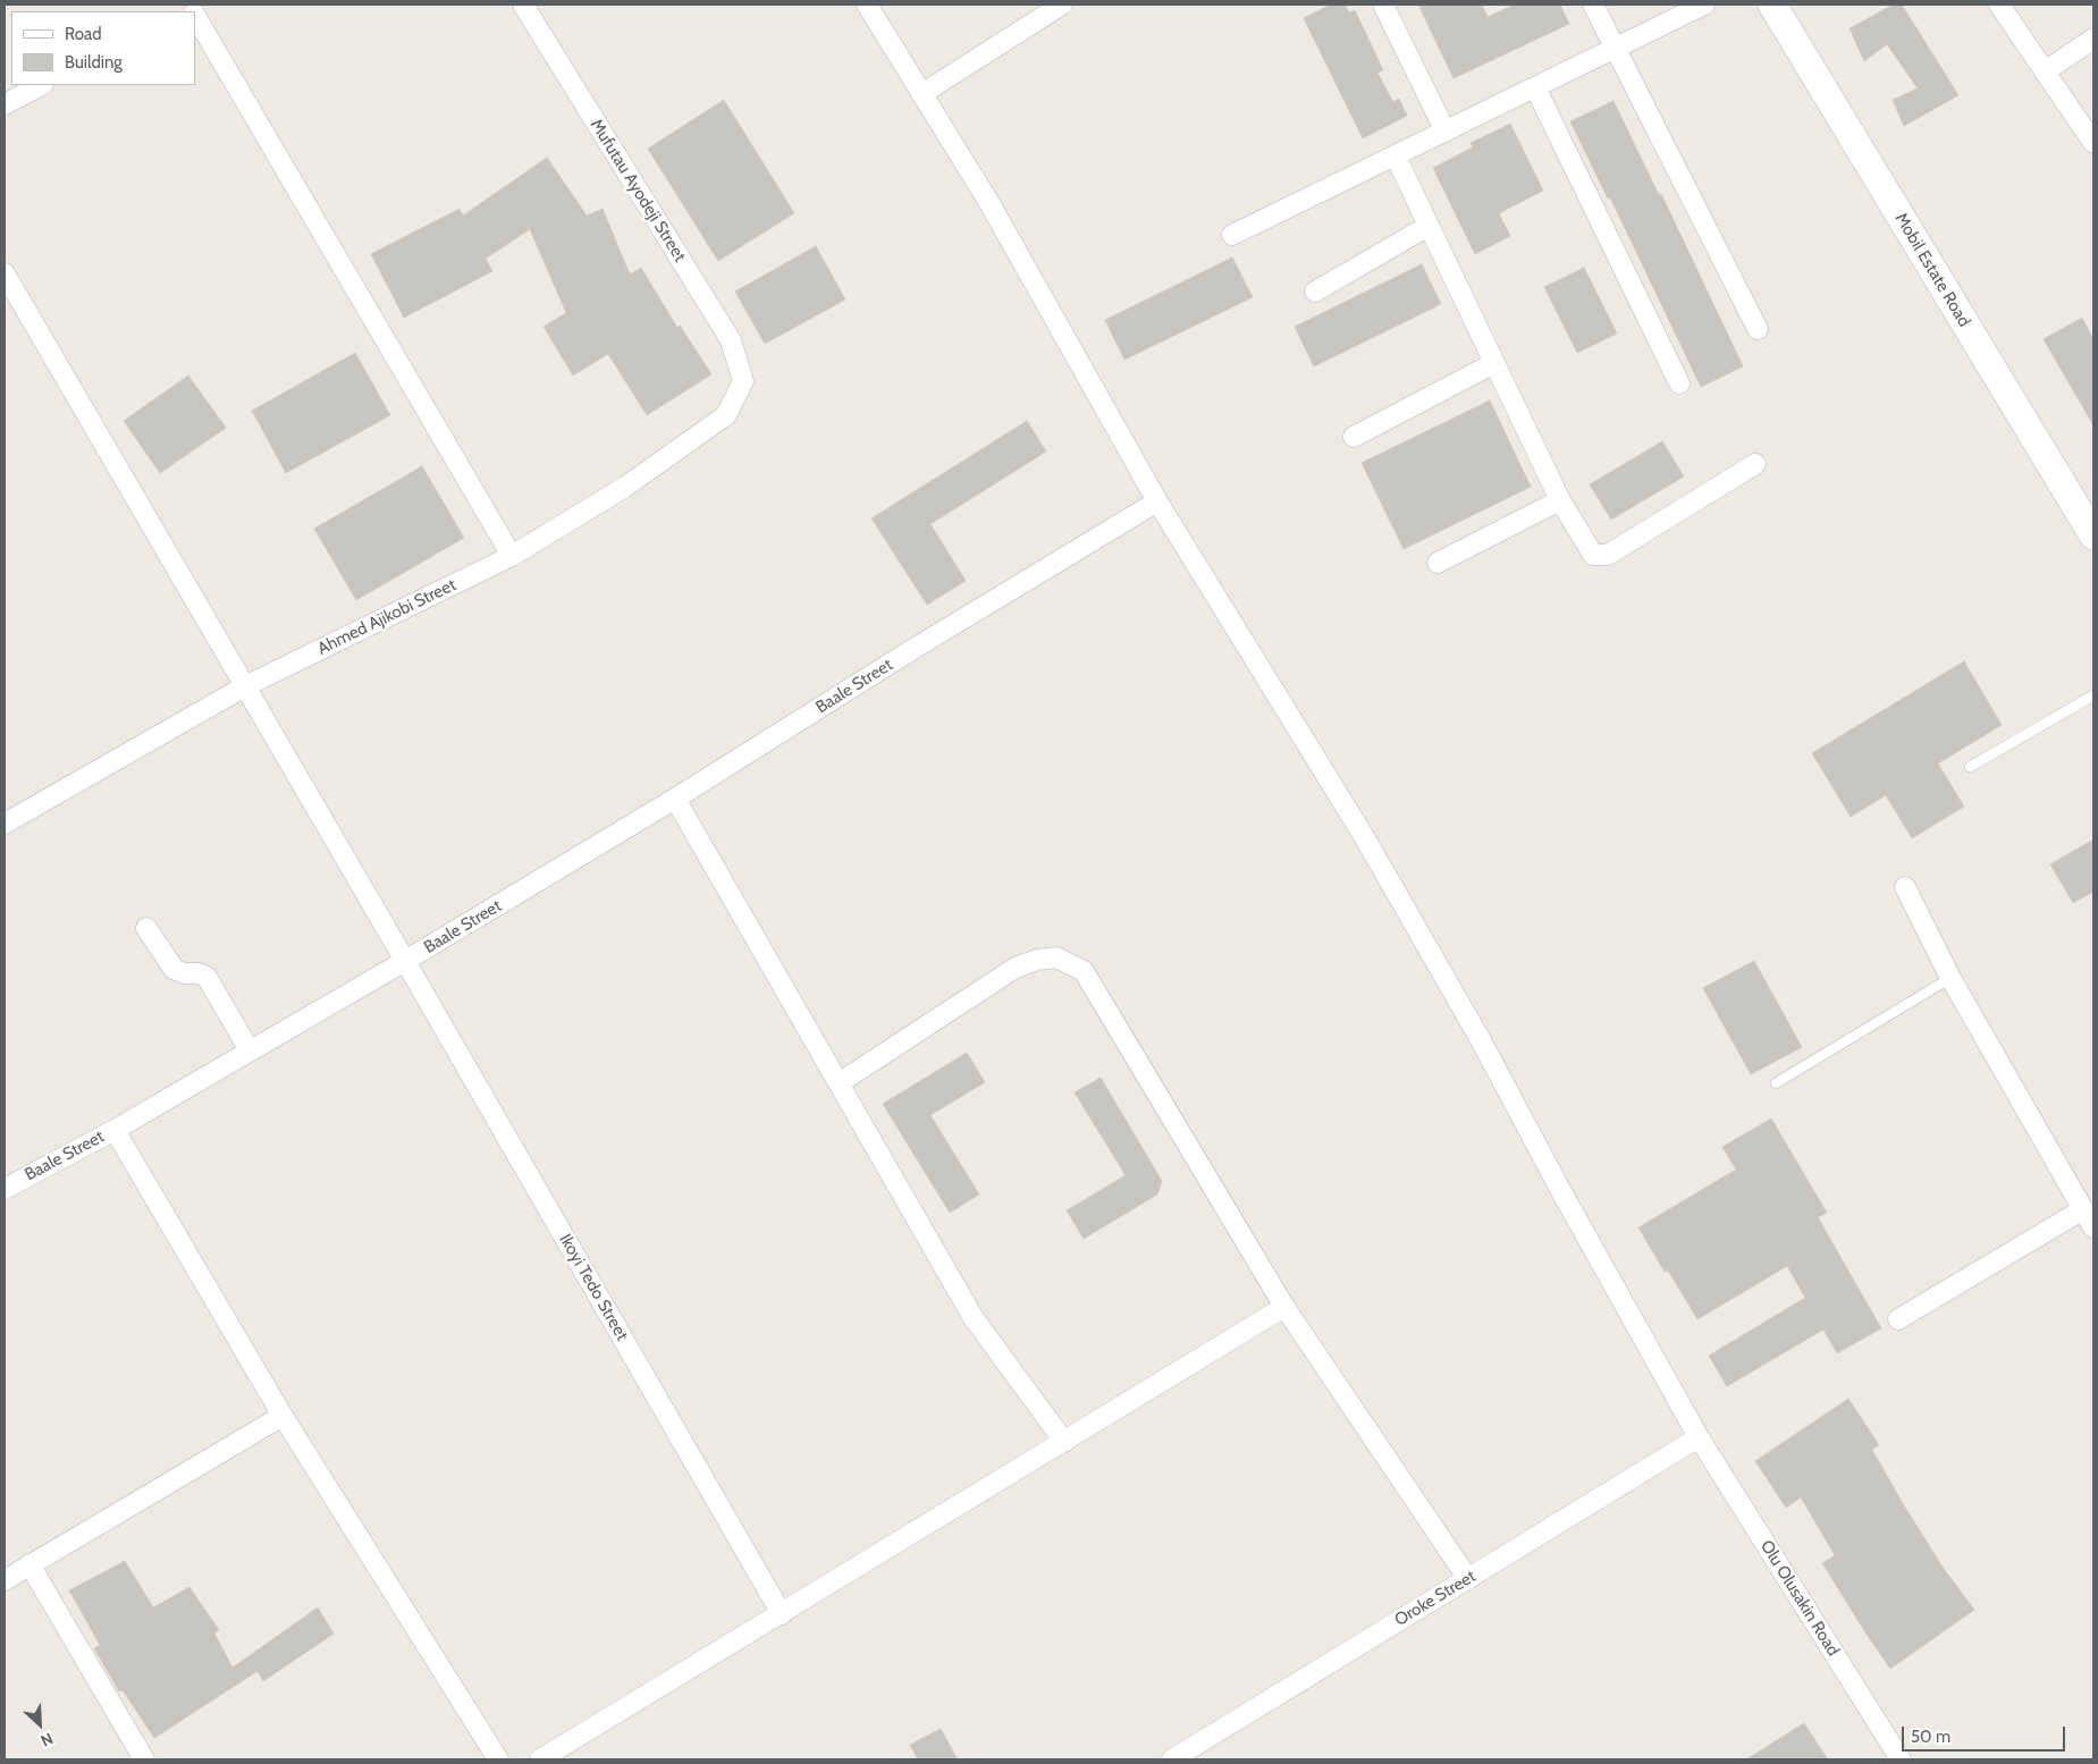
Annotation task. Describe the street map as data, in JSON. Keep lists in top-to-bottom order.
{
  "streets": {
    "main road": ["Mobil Estate Road"],
    "street": [
      "Mufutau Ayodeji Street",
      "Ahmed Ajikobi Street",
      "Baale Street",
      "Ikoyi Tedo Street",
      "Oroke Street",
      "Olu Olusakin Road"
    ]
  },
  "crossings": [
    ["Mufutau Ayodeji Street", "Ahmed Ajikobi Street"],
    ["Ahmed Ajikobi Street", "Ikoyi Tedo Street"],
    ["Baale Street", "Ikoyi Tedo Street"],
    ["Baale Street", "Olu Olusakin Road"],
    ["Oroke Street", "Olu Olusakin Road"]
  ],
  "legend": ["Road", "Building"],
  "scale_bar": "50 m",
  "north": "bottom right"
}
